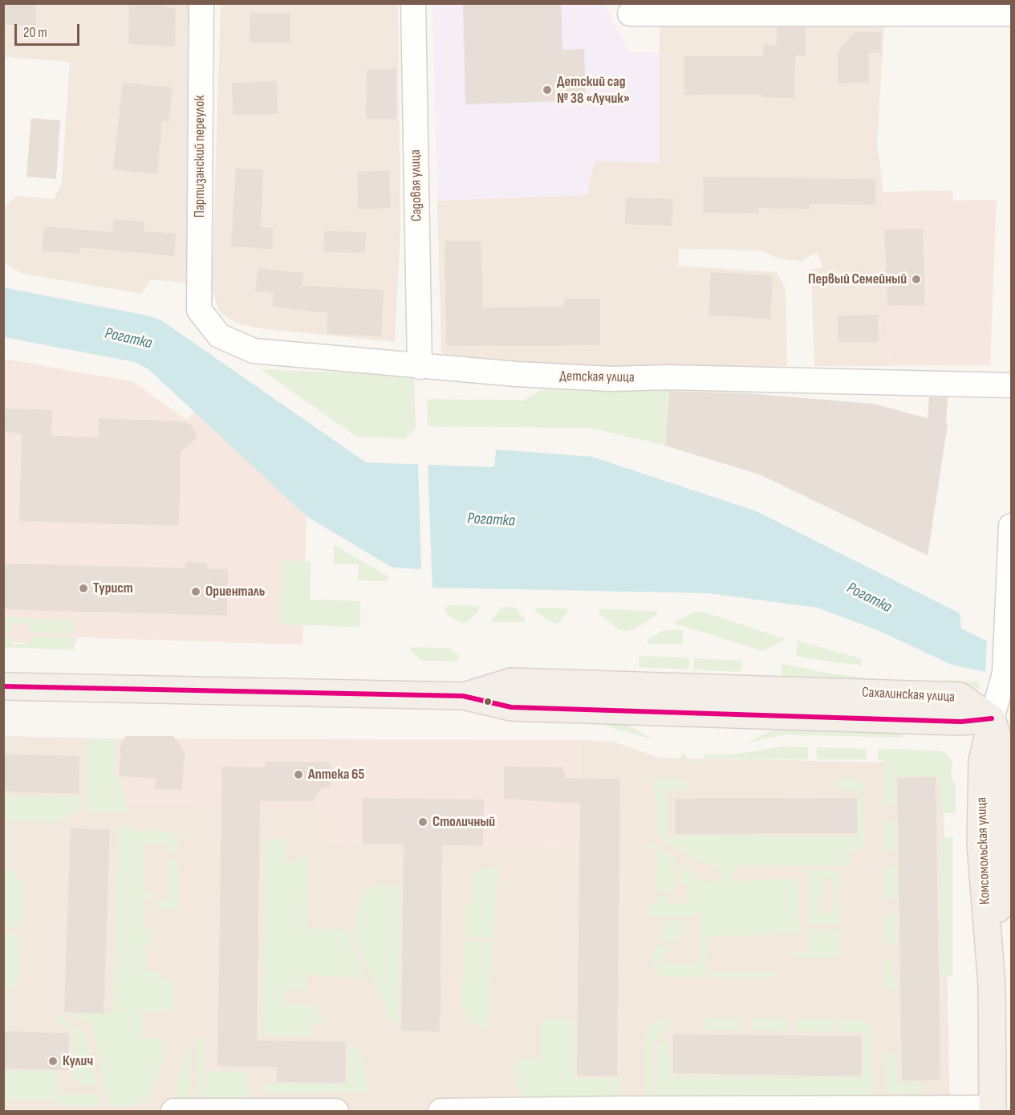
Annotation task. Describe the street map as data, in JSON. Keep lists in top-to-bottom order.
{
  "streets": {
    "main road": ["Сахалинская улица", "Комсомольская улица"],
    "street": ["Партизанский переулок", "Садовая улица", "Детская улица"]
  },
  "crossings": [
    ["Партизанский переулок", "Детская улица"],
    ["Садовая улица", "Детская улица"],
    ["Сахалинская улица", "Комсомольская улица"]
  ],
  "water": ["Рогатка"],
  "places": [
    "Детский сад № 38 «Лучик»",
    "Первый Семейный",
    "Турист",
    "Ориенталь",
    "Аптека 65",
    "Столичный",
    "Кулич"
  ],
  "scale_bar": "20 m"
}
